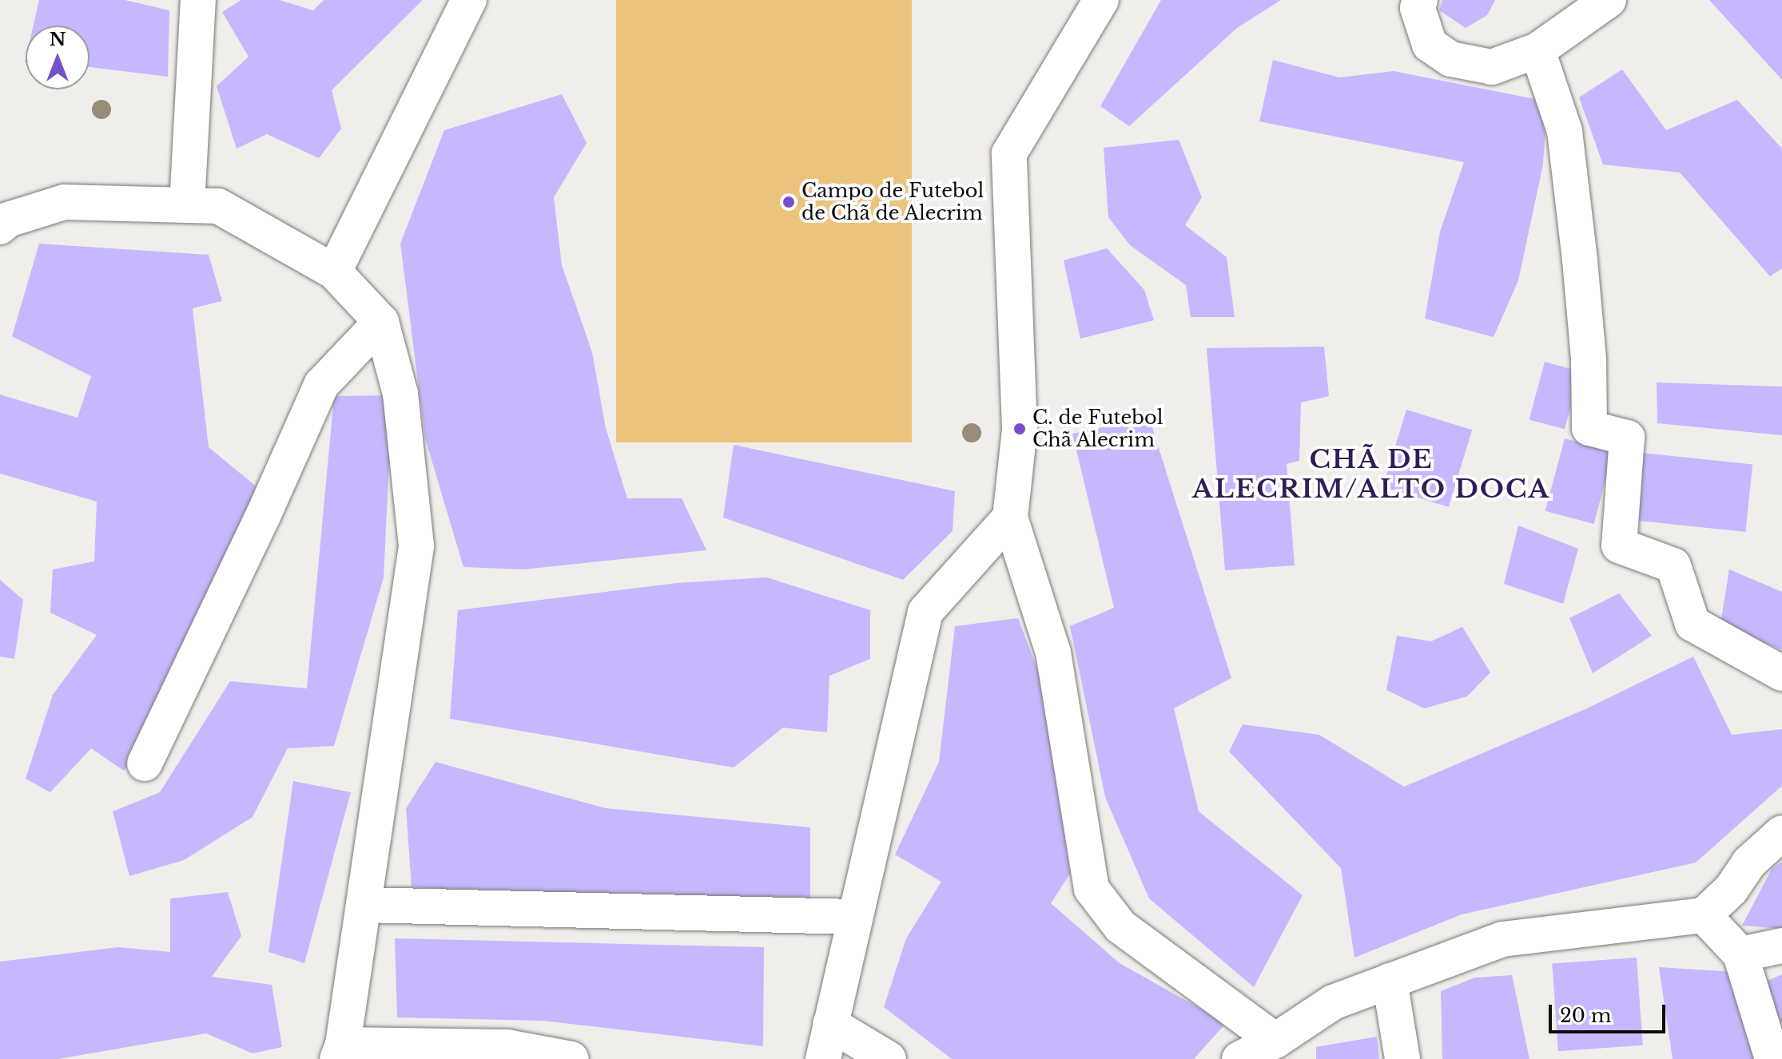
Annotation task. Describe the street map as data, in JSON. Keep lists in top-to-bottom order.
{
  "districts": ["CHÃ DE ALECRIM/ALTO DOCA"],
  "places": ["Campo de Futebol de Chã de Alecrim", "C. de Futebol Chã Alecrim"],
  "scale_bar": "20 m",
  "north": "top"
}
